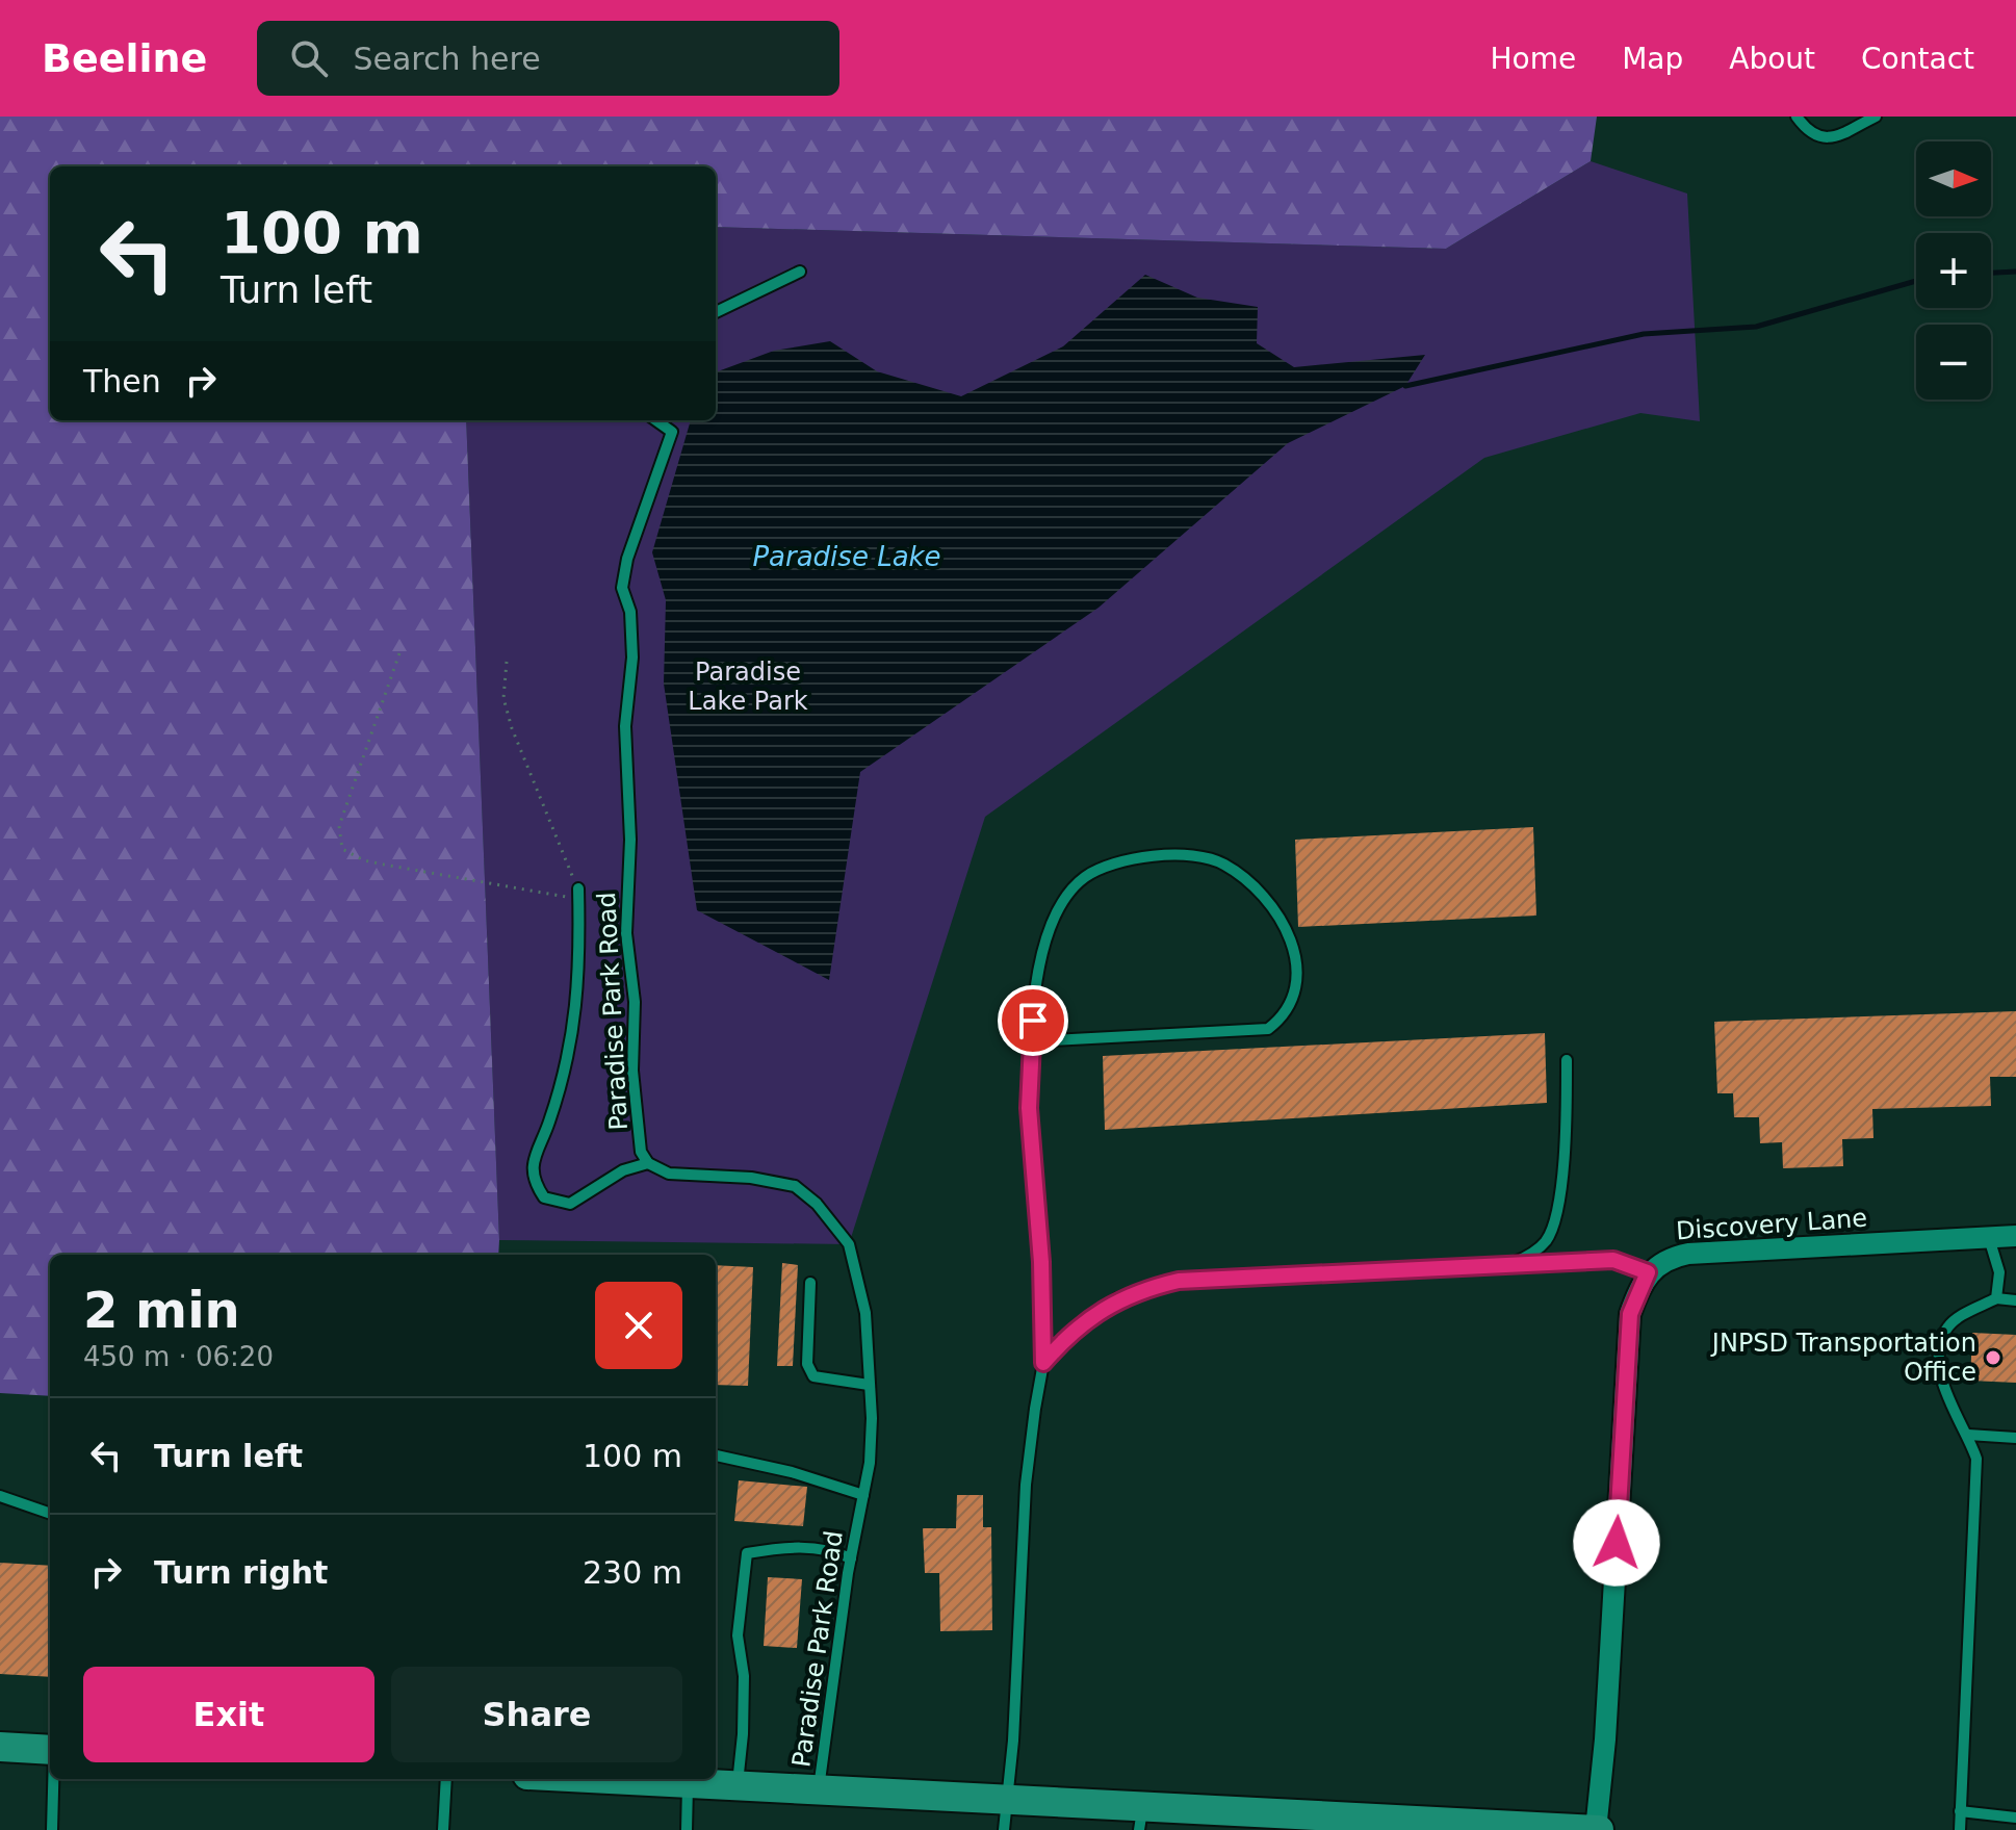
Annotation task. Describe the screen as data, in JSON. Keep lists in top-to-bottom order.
{
  "streets": {
    "street": ["Discovery Lane"],
    "lane": ["Paradise Park Road"]
  },
  "water": ["Paradise Lake"],
  "parks": ["Paradise Lake Park"],
  "places": ["JNPSD Transportation Office"],
  "north": "right",
  "page": {
    "header": "Beeline",
    "search": "Search here",
    "nav": [
      "Home",
      "Map",
      "About",
      "Contact"
    ],
    "map_buttons": ["+", "−"],
    "turn": ["100 m", "Turn left"],
    "then": "Then",
    "heading": ["2 min", "450 m · 06:20"],
    "list": [
      {
        "name": "Turn left",
        "value": "100 m"
      },
      {
        "name": "Turn right",
        "value": "230 m"
      }
    ],
    "buttons": ["Exit", "Share"]
  }
}
